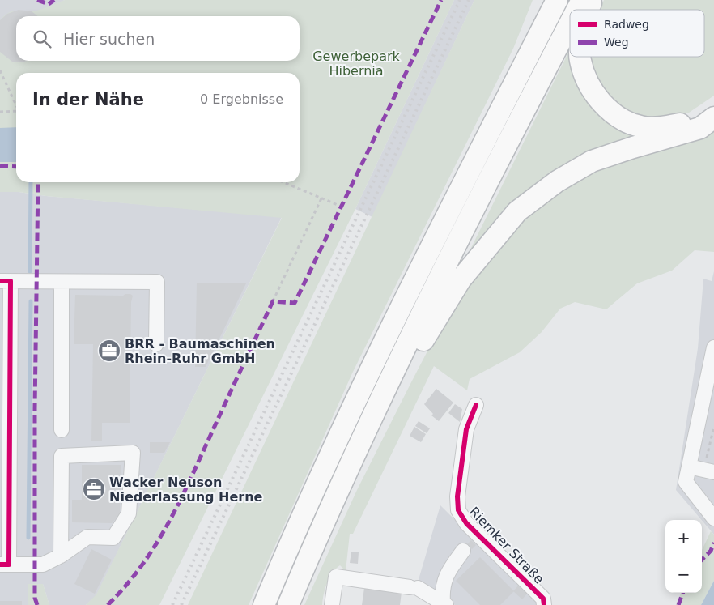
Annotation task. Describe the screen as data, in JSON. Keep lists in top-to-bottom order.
{
  "streets": {
    "street": ["Riemker Straße"]
  },
  "parks": ["Gewerbepark Hibernia"],
  "places": {
    "office": ["BRR - Baumaschinen Rhein-Ruhr GmbH", "Wacker Neuson Niederlassung Herne"]
  },
  "legend": ["Radweg", "Weg"],
  "page": {
    "search": "Hier suchen",
    "heading": ["In der Nähe", "0 Ergebnisse"],
    "map_buttons": ["+", "−"]
  }
}
